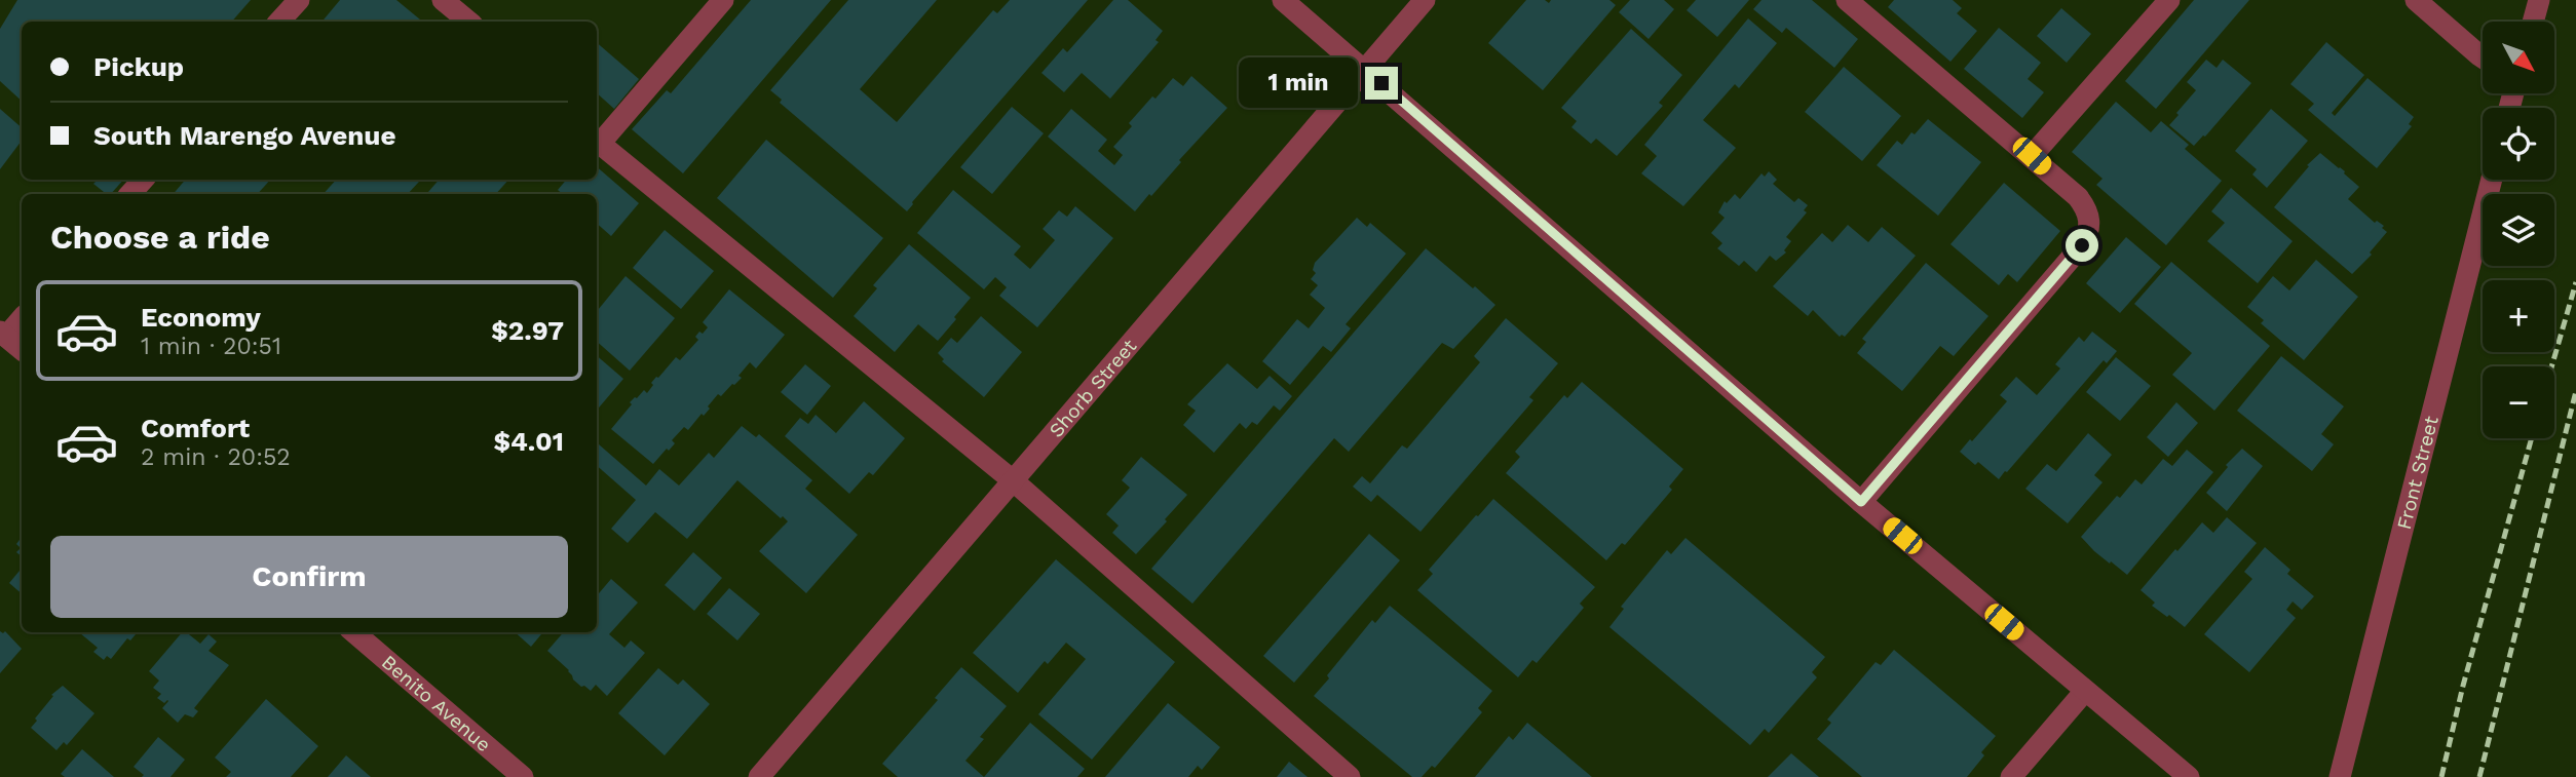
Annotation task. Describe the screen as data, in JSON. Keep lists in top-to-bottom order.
{
  "streets": {
    "street": ["Shorb Street", "Front Street", "Benito Avenue"]
  },
  "north": "bottom right",
  "page": {
    "map_buttons": ["+", "−"],
    "banner": ["Pickup", "South Marengo Avenue"],
    "bubble": "1 min",
    "heading": "Choose a ride",
    "list": [
      {
        "name": "Economy",
        "note": "1 min · 20:51",
        "value": "$2.97"
      },
      {
        "name": "Comfort",
        "note": "2 min · 20:52",
        "value": "$4.01"
      }
    ],
    "buttons": "Confirm"
  }
}
